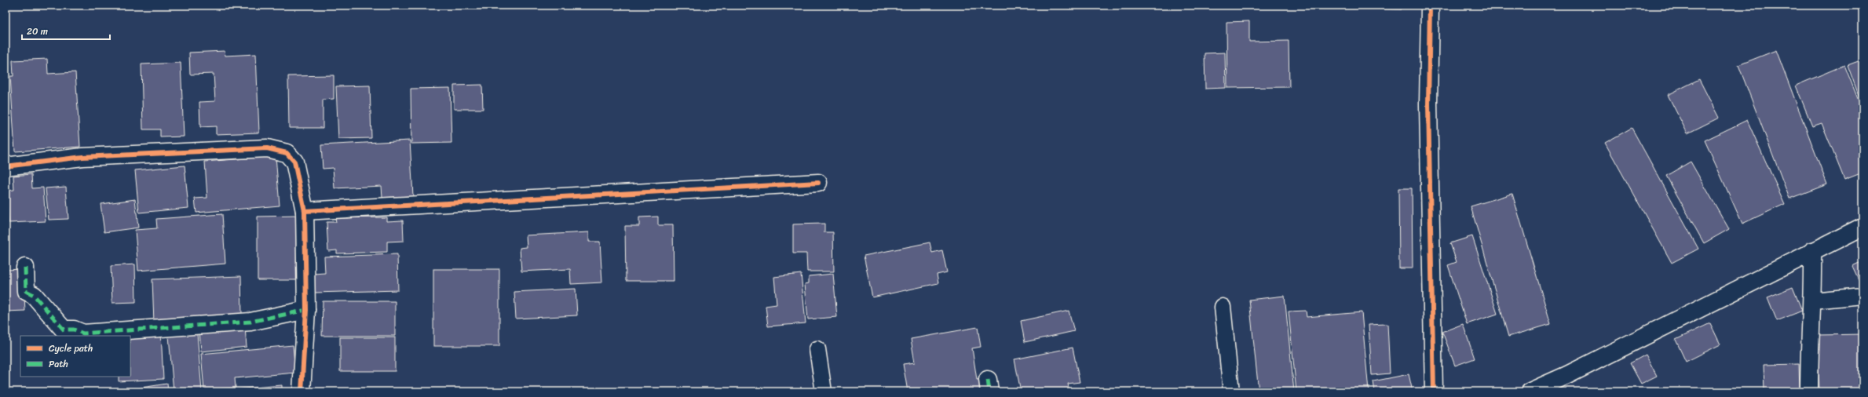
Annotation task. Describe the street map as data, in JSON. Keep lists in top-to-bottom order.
{
  "legend": ["Cycle path", "Path"],
  "scale_bar": "20 m"
}
